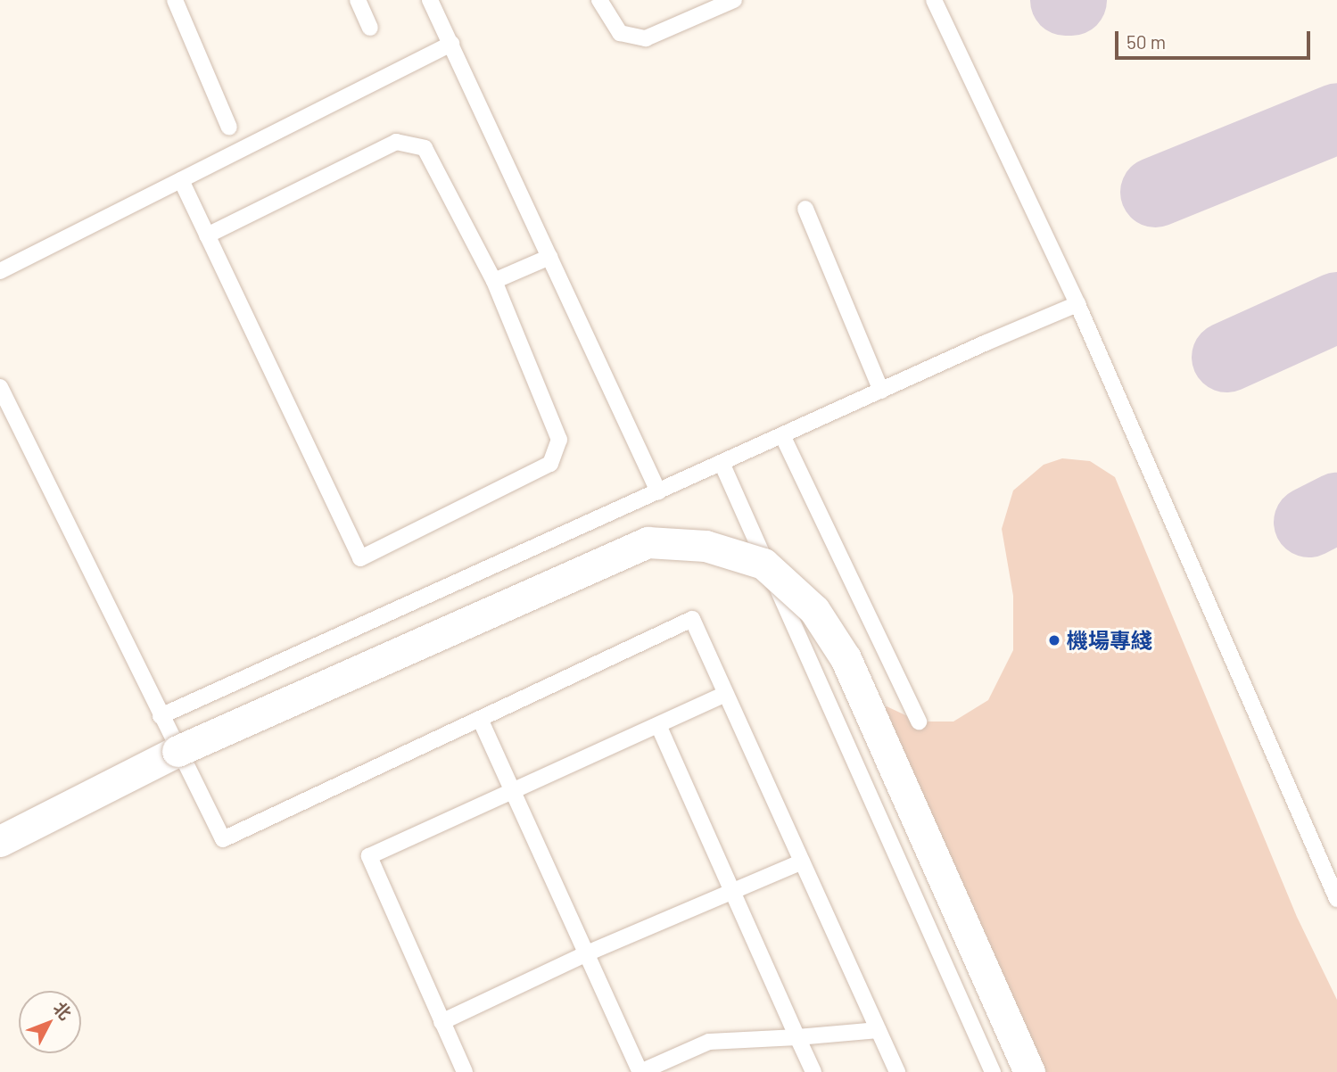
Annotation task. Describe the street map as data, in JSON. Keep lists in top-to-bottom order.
{
  "places": ["機場專綫"],
  "scale_bar": "50 m",
  "north": "top right"
}
